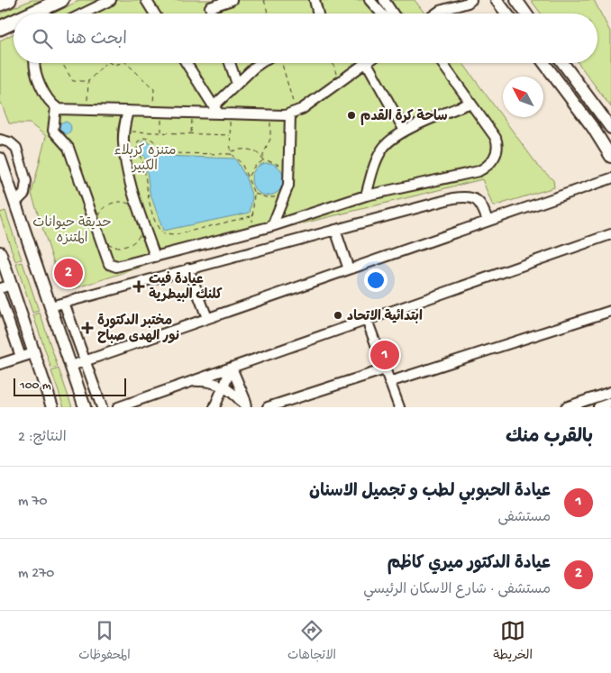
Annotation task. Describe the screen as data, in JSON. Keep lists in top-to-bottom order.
{
  "parks": ["متنزه كربلاء الكبير", "حديقة حيوانات المتنزه"],
  "places": {
    "other": ["ساحة كرة القدم", "ابتدائية الاتحاد"],
    "health": ["عيادة فيت كلنك البيطرية", "مختبر الدكتورة نور الهدى صباح"]
  },
  "scale_bar": "100 m",
  "north": "top left",
  "page": {
    "search": "ابحث هنا",
    "pins": ["2", "1"],
    "scale": "100 m",
    "heading": ["بالقرب منك", "النتائج: 2"],
    "list": [
      {
        "mark": "1",
        "name": "عيادة الحبوبي لطب و تجميل الاسنان",
        "note": "مستشفى",
        "value": "70 m"
      },
      {
        "mark": "2",
        "name": "عيادة الدكتور ميري كاظم",
        "note": "مستشفى · شارع الاسكان الرئيسي",
        "value": "270 m"
      }
    ],
    "nav": ["الخريطة", "الاتجاهات", "المحفوظات"]
  }
}
